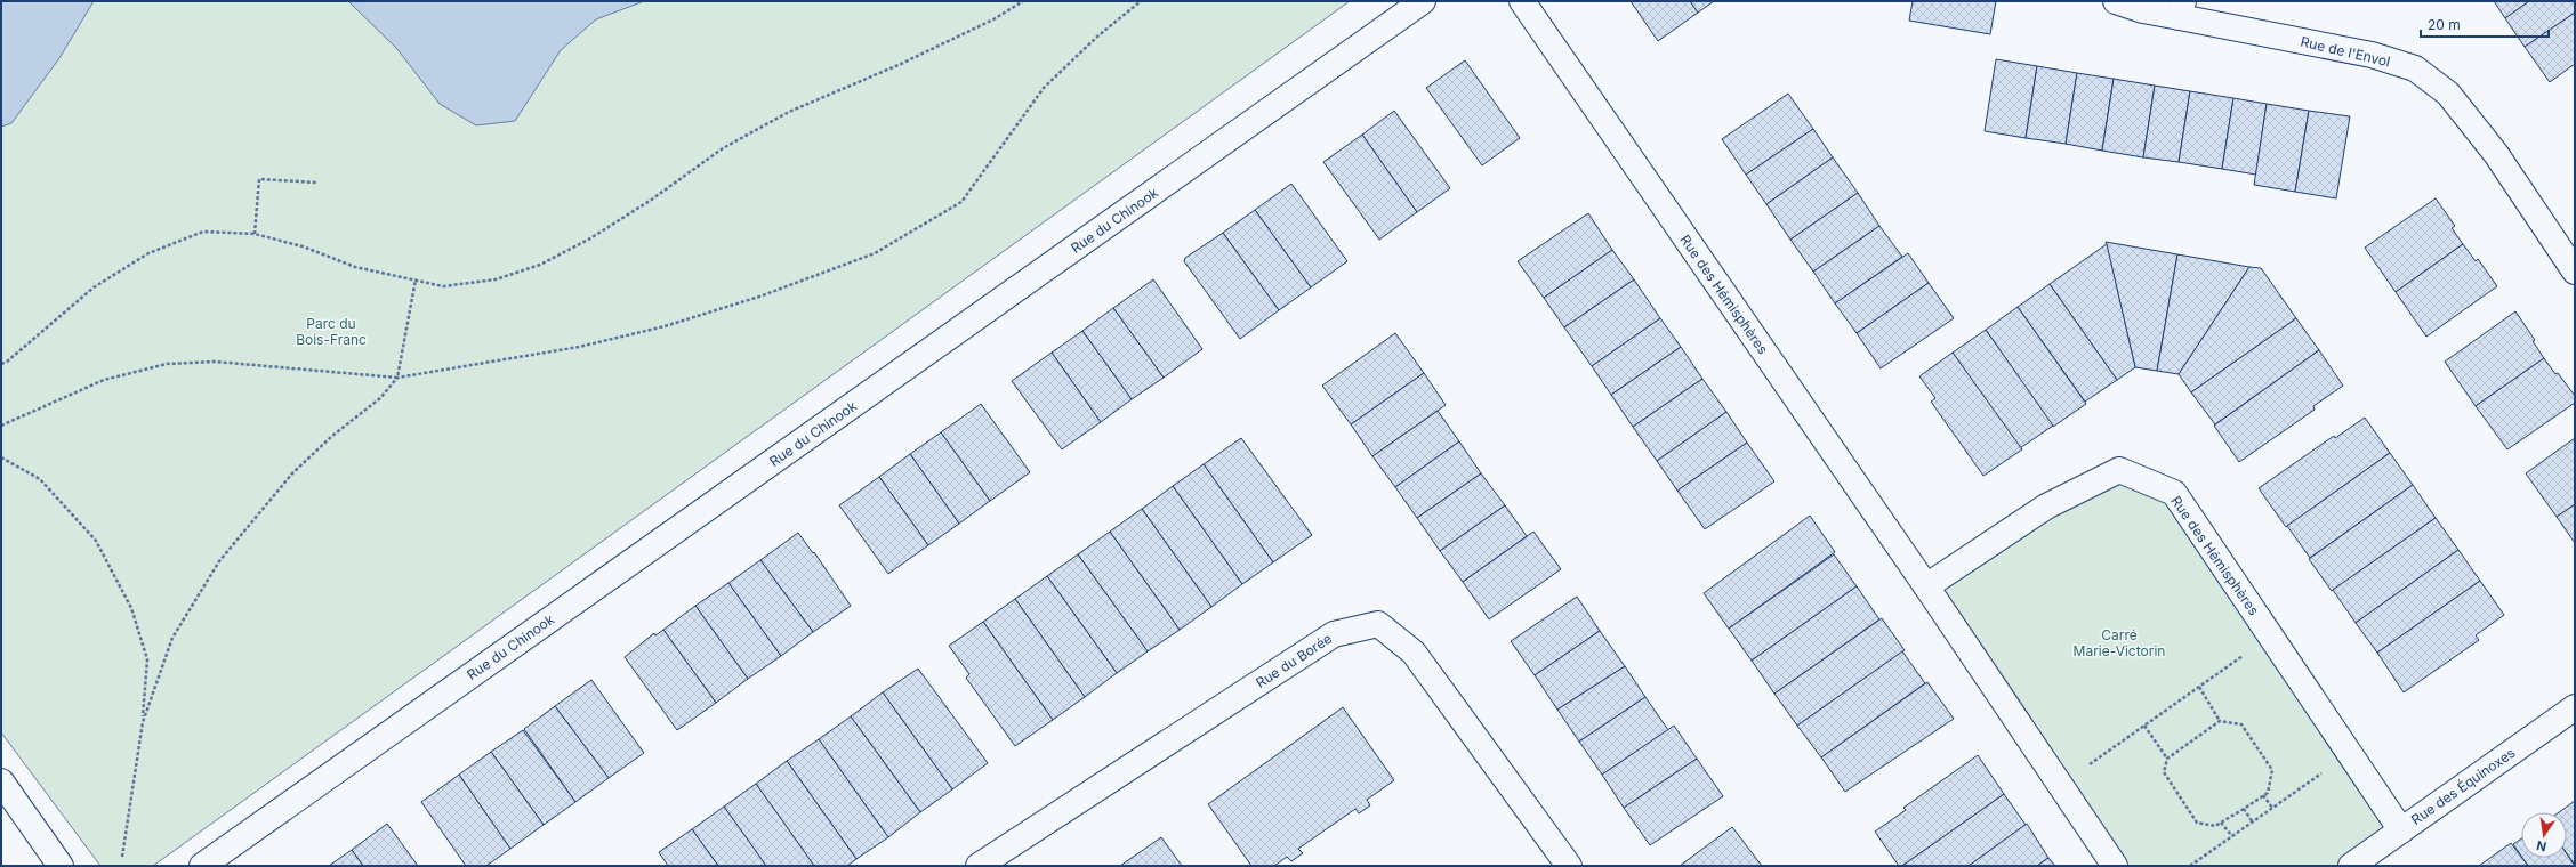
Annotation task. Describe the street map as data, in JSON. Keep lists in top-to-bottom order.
{
  "streets": {
    "street": [
      "Rue de l'Envol",
      "Rue du Chinook",
      "Rue des Hémisphères",
      "Rue du Borée",
      "Rue des Équinoxes"
    ]
  },
  "crossings": [
    ["Rue des Hémisphères", "Rue des Équinoxes"]
  ],
  "parks": ["Parc du Bois-Franc", "Carré Marie-Victorin"],
  "scale_bar": "20 m",
  "north": "bottom"
}
